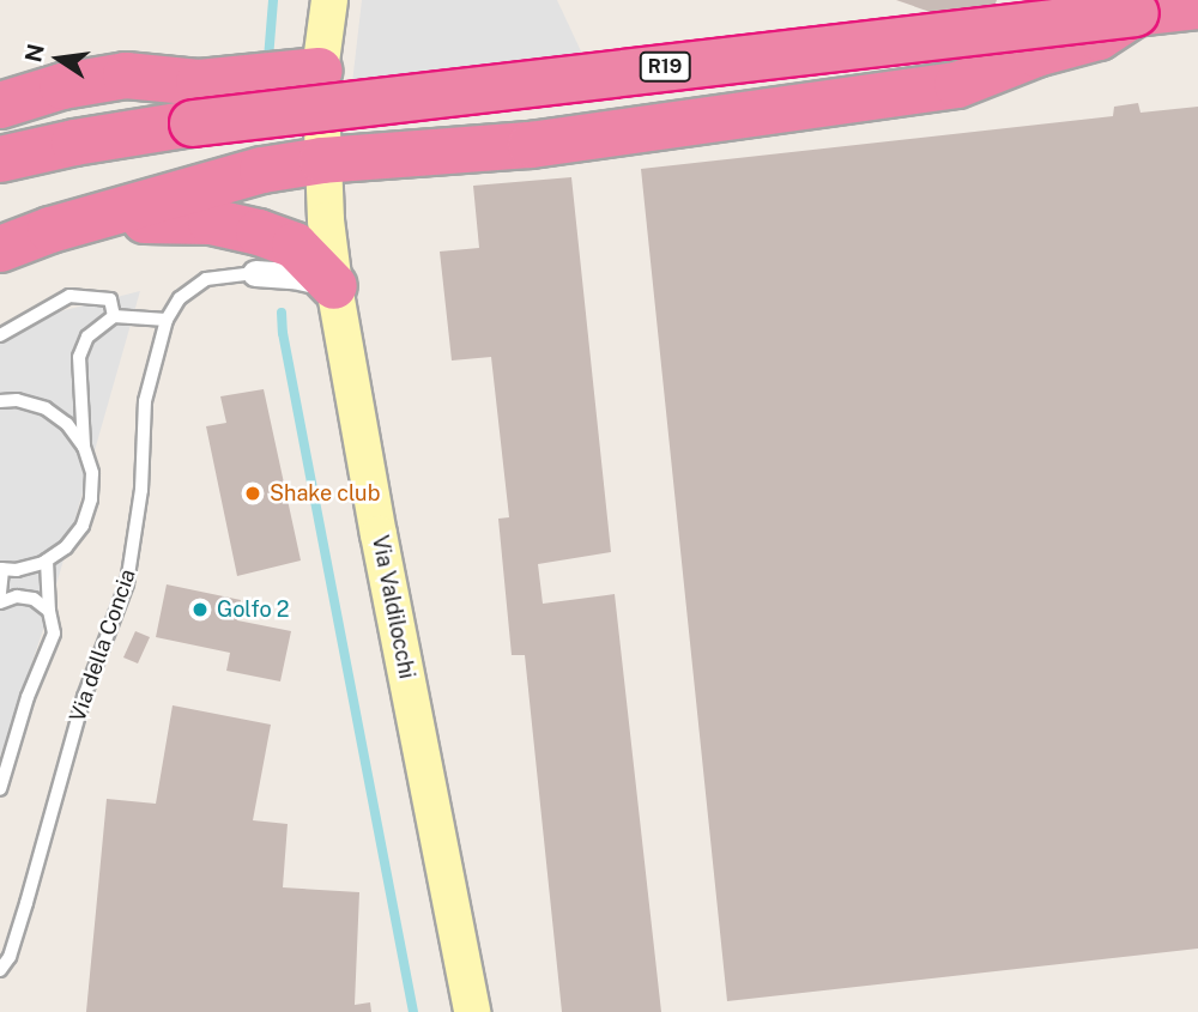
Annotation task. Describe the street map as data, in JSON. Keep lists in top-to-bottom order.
{
  "streets": {
    "highway": ["R19"],
    "main road": ["Via Valdilocchi"],
    "lane": ["Via della Concia"]
  },
  "places": ["Shake club", "Golfo 2"],
  "north": "left"
}
